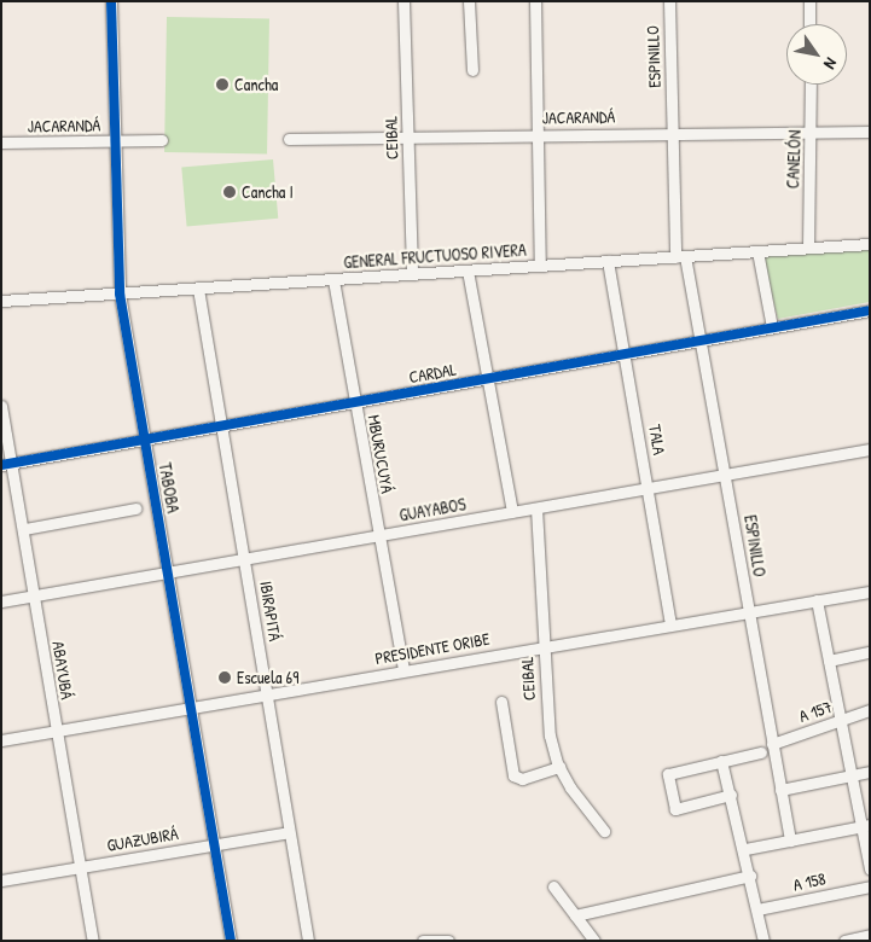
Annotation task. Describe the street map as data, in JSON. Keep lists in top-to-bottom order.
{
  "streets": {
    "street": [
      "ESPINILLO",
      "JACARANDÁ",
      "CEIBAL",
      "CANELÓN",
      "GENERAL FRUCTUOSO RIVERA",
      "CARDAL",
      "TALA",
      "MBURUCUYÁ",
      "TABOBA",
      "GUAYABOS",
      "IBIRAPITÁ",
      "PRESIDENTE ORIBE",
      "ABAYUBÁ",
      "A 157",
      "GUAZUBIRÁ",
      "A 158"
    ]
  },
  "crossings": [
    ["ESPINILLO", "JACARANDÁ"],
    ["ESPINILLO", "GENERAL FRUCTUOSO RIVERA"],
    ["ESPINILLO", "CARDAL"],
    ["ESPINILLO", "GUAYABOS"],
    ["ESPINILLO", "PRESIDENTE ORIBE"],
    ["ESPINILLO", "A 157"],
    ["JACARANDÁ", "CEIBAL"],
    ["JACARANDÁ", "CANELÓN"],
    ["JACARANDÁ", "TABOBA"],
    ["CEIBAL", "GENERAL FRUCTUOSO RIVERA"],
    ["CEIBAL", "GUAYABOS"],
    ["CEIBAL", "PRESIDENTE ORIBE"],
    ["CANELÓN", "GENERAL FRUCTUOSO RIVERA"],
    ["GENERAL FRUCTUOSO RIVERA", "TALA"],
    ["GENERAL FRUCTUOSO RIVERA", "MBURUCUYÁ"],
    ["GENERAL FRUCTUOSO RIVERA", "TABOBA"],
    ["GENERAL FRUCTUOSO RIVERA", "IBIRAPITÁ"],
    ["CARDAL", "TALA"],
    ["CARDAL", "MBURUCUYÁ"],
    ["CARDAL", "TABOBA"],
    ["CARDAL", "IBIRAPITÁ"],
    ["CARDAL", "ABAYUBÁ"],
    ["TALA", "GUAYABOS"],
    ["TALA", "PRESIDENTE ORIBE"],
    ["MBURUCUYÁ", "GUAYABOS"],
    ["MBURUCUYÁ", "PRESIDENTE ORIBE"],
    ["TABOBA", "GUAYABOS"],
    ["TABOBA", "PRESIDENTE ORIBE"],
    ["TABOBA", "GUAZUBIRÁ"],
    ["GUAYABOS", "IBIRAPITÁ"],
    ["GUAYABOS", "ABAYUBÁ"],
    ["IBIRAPITÁ", "PRESIDENTE ORIBE"],
    ["IBIRAPITÁ", "GUAZUBIRÁ"],
    ["PRESIDENTE ORIBE", "ABAYUBÁ"],
    ["ABAYUBÁ", "GUAZUBIRÁ"]
  ],
  "places": ["Cancha", "Cancha I", "Escuela 69"],
  "north": "bottom right"
}
